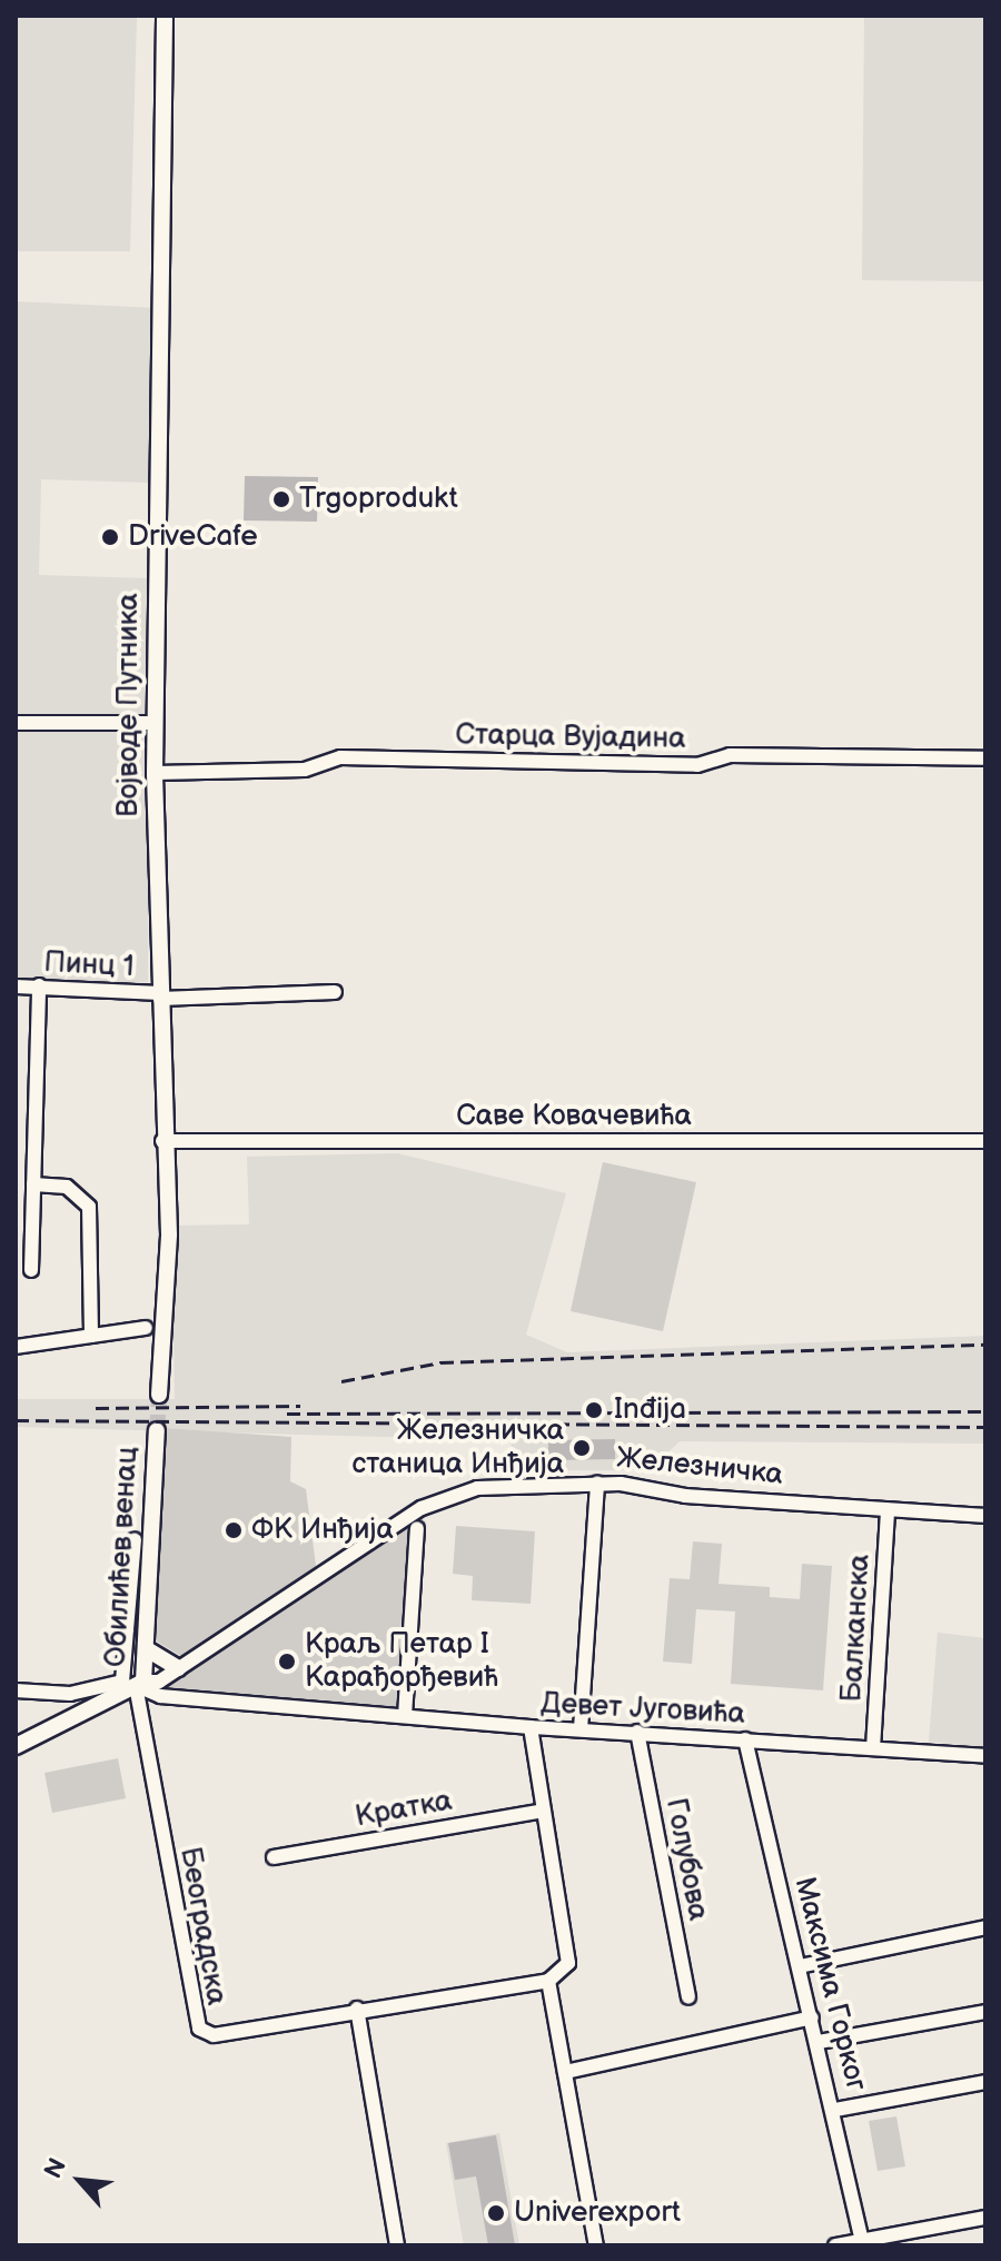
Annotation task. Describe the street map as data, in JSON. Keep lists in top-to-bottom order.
{
  "streets": {
    "main road": ["Војводе Путника", "Железничка", "Обилићев венац"],
    "street": [
      "Старца Вујадина",
      "Пинц 1",
      "Саве Ковачевића",
      "Балканска",
      "Девет Југовића",
      "Кратка",
      "Голубова",
      "Београдска",
      "Максима Горког"
    ]
  },
  "crossings": [
    ["Војводе Путника", "Старца Вујадина"],
    ["Војводе Путника", "Пинц 1"],
    ["Војводе Путника", "Саве Ковачевића"],
    ["Железничка", "Обилићев венац"],
    ["Железничка", "Балканска"],
    ["Железничка", "Девет Југовића"],
    ["Железничка", "Београдска"],
    ["Обилићев венац", "Девет Југовића"],
    ["Обилићев венац", "Београдска"],
    ["Балканска", "Девет Југовића"],
    ["Девет Југовића", "Голубова"],
    ["Девет Југовића", "Београдска"],
    ["Девет Југовића", "Максима Горког"]
  ],
  "places": [
    "Trgoprodukt",
    "DriveCafe",
    "Inđija",
    "Железничка станица Инђија",
    "ФК Инђија",
    "Краљ Петар I Карађорђевић",
    "Univerexport"
  ],
  "north": "top left"
}
